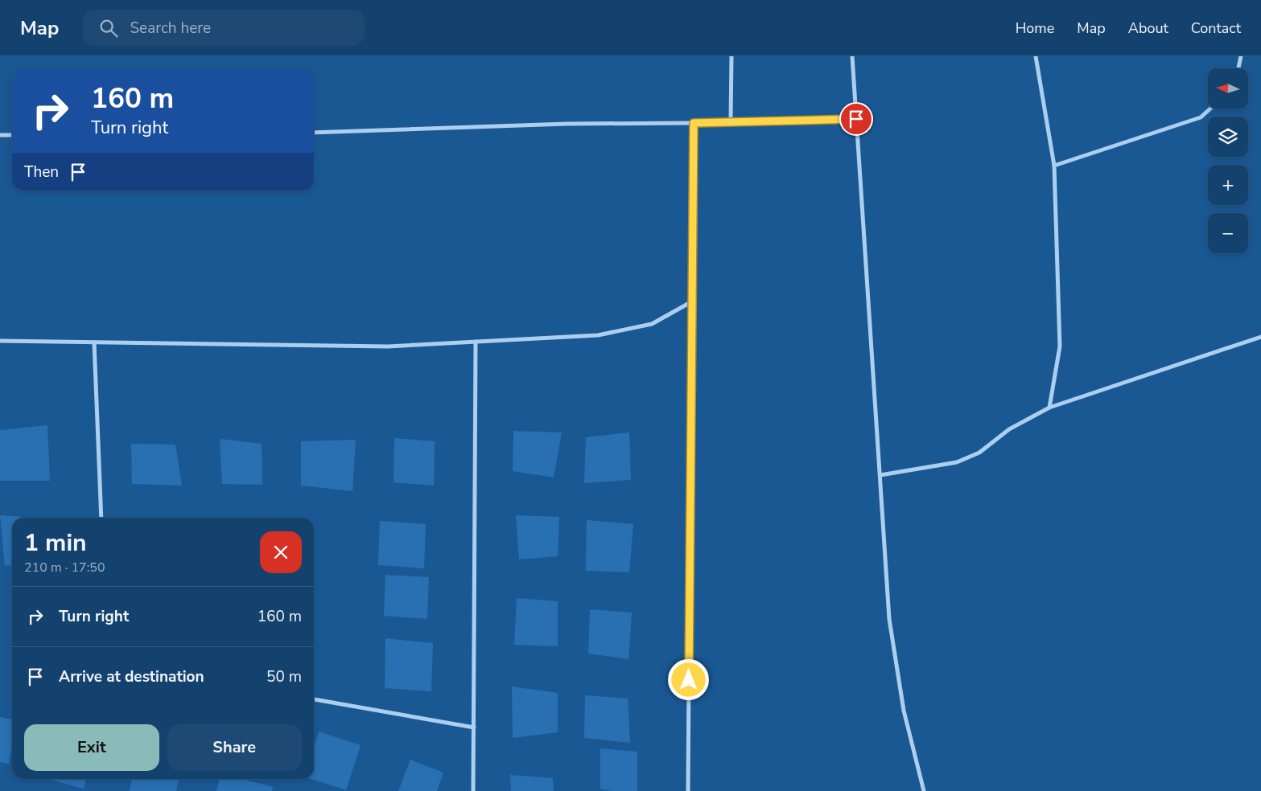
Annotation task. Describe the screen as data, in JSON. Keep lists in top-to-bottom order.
{
  "north": "left",
  "page": {
    "header": "Map",
    "search": "Search here",
    "nav": [
      "Home",
      "Map",
      "About",
      "Contact"
    ],
    "map_buttons": ["+", "−"],
    "turn": ["160 m", "Turn right"],
    "then": "Then",
    "heading": ["1 min", "210 m · 17:50"],
    "list": [
      {
        "name": "Turn right",
        "value": "160 m"
      },
      {
        "name": "Arrive at destination",
        "value": "50 m"
      }
    ],
    "buttons": ["Exit", "Share"]
  }
}
